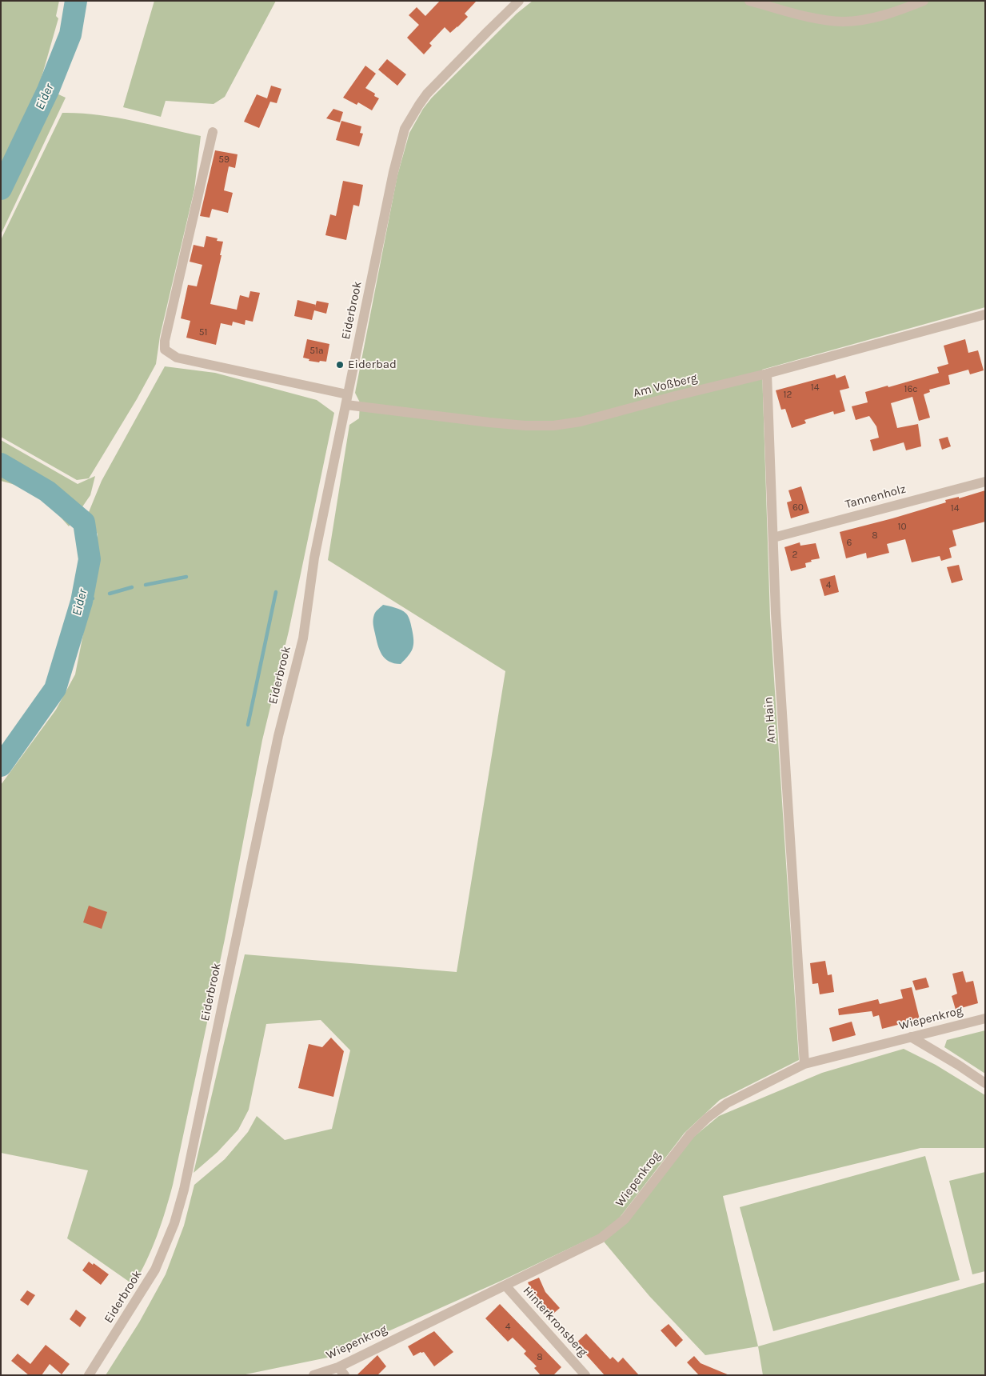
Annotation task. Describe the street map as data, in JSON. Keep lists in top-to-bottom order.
{
  "streets": {
    "street": [
      "Eiderbrook",
      "Am Voßberg",
      "Tannenholz",
      "Am Hain",
      "Wiepenkrog",
      "Hinterkronsberg"
    ]
  },
  "crossings": [
    ["Eiderbrook", "Am Voßberg"],
    ["Am Voßberg", "Am Hain"],
    ["Tannenholz", "Am Hain"],
    ["Am Hain", "Wiepenkrog"],
    ["Wiepenkrog", "Hinterkronsberg"]
  ],
  "water": ["Eider"],
  "places": ["Eiderbad"],
  "house_numbers": [
    "59",
    "51",
    "51a",
    "14",
    "16c",
    "12",
    "60",
    "14",
    "10",
    "8",
    "6",
    "2",
    "4",
    "4",
    "8"
  ]
}
